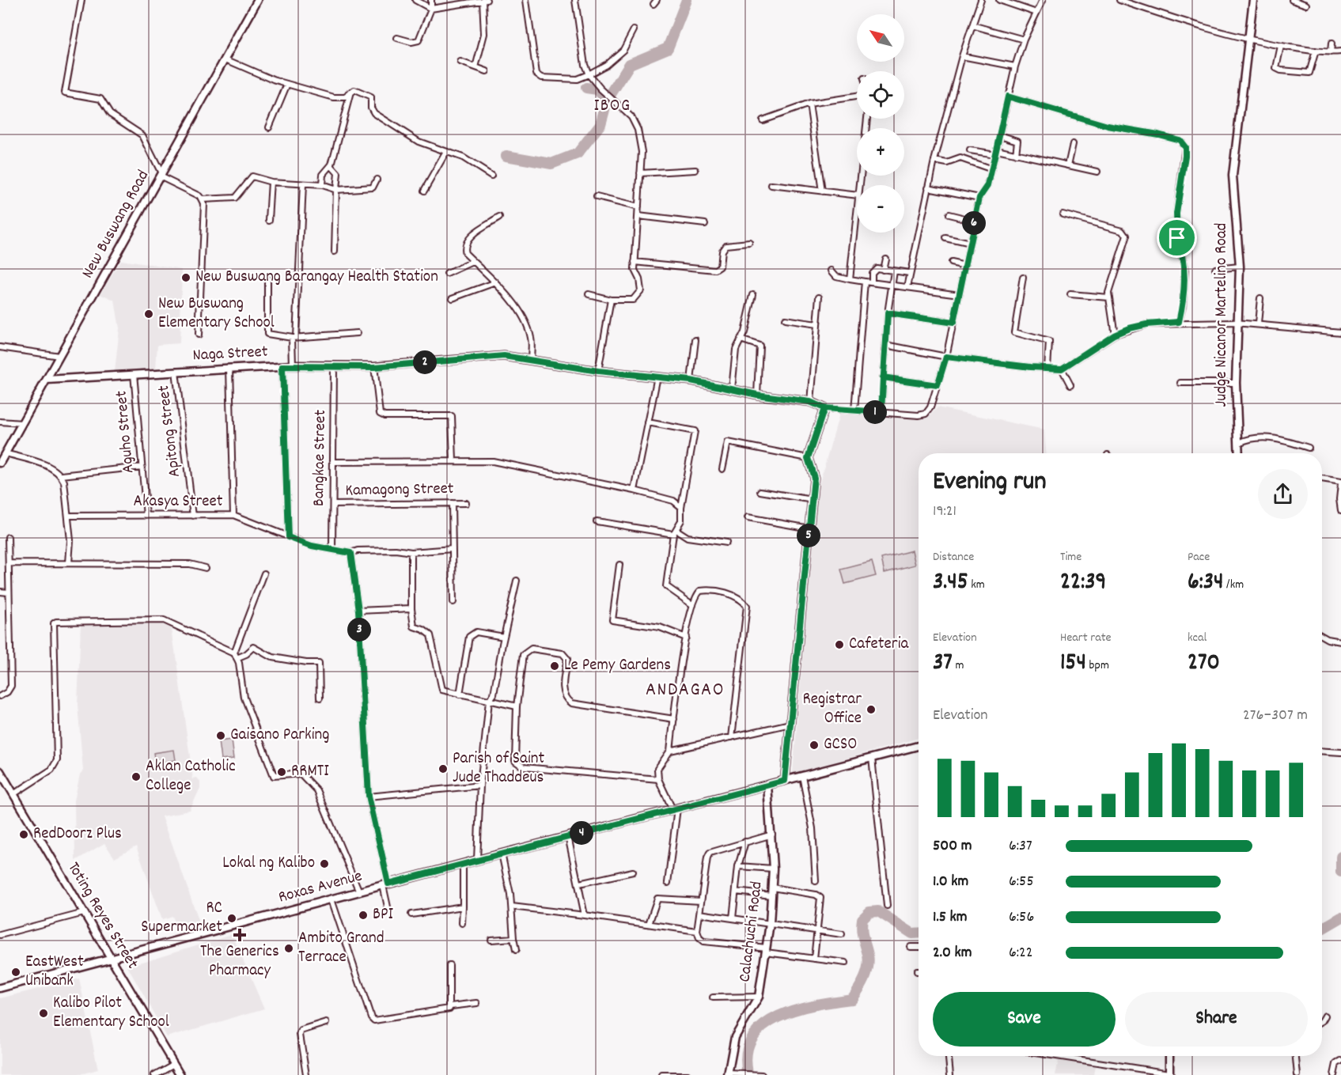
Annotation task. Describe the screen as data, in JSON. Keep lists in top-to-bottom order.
{
  "streets": {
    "street": [
      "New Buswang Road",
      "Judge Nicanor Martelino Road",
      "Naga Street",
      "Apitong Street",
      "Aguho Street",
      "Bangkae Street",
      "Kamagong Street",
      "Akasya Street",
      "Roxas Avenue",
      "Toting Reyes Street",
      "Calachuchi Road"
    ]
  },
  "crossings": [
    ["New Buswang Road", "Naga Street"],
    ["Naga Street", "Apitong Street"],
    ["Naga Street", "Aguho Street"],
    ["Naga Street", "Bangkae Street"],
    ["Apitong Street", "Akasya Street"],
    ["Aguho Street", "Akasya Street"],
    ["Bangkae Street", "Kamagong Street"],
    ["Bangkae Street", "Akasya Street"],
    ["Roxas Avenue", "Toting Reyes Street"],
    ["Roxas Avenue", "Calachuchi Road"]
  ],
  "districts": ["IBOG", "ANDAGAO"],
  "places": {
    "other": [
      "New Buswang Barangay Health Station",
      "New Buswang Elementary School",
      "Cafeteria",
      "Le Pemy Gardens",
      "Registrar Office",
      "Gaisano Parking",
      "GCSO",
      "Parish of Saint Jude Thaddeus",
      "RRMTI",
      "Aklan Catholic College",
      "RedDoorz Plus",
      "Lokal ng Kalibo",
      "BPI",
      "RC Supermarket",
      "Ambito Grand Terrace",
      "EastWest Unibank",
      "Kalibo Pilot Elementary School"
    ],
    "health": ["The Generics Pharmacy"]
  },
  "north": "top left",
  "page": {
    "map_buttons": ["+", "−"],
    "pins": [
      "6",
      "2",
      "1",
      "5",
      "3",
      "4"
    ],
    "heading": ["Evening run", "19:21"],
    "stats": [
      ["Distance", "3.45 km"],
      ["Time", "22:39"],
      ["Pace", "6:34 /km"],
      ["Elevation", "37 m"],
      ["Heart rate", "154 bpm"],
      ["kcal", "270"]
    ],
    "chart": ["Elevation", "276–307 m"],
    "list": [
      {
        "name": "500 m",
        "note": "6:37"
      },
      {
        "name": "1.0 km",
        "note": "6:55"
      },
      {
        "name": "1.5 km",
        "note": "6:56"
      },
      {
        "name": "2.0 km",
        "note": "6:22"
      }
    ],
    "buttons": ["Save", "Share"]
  }
}
